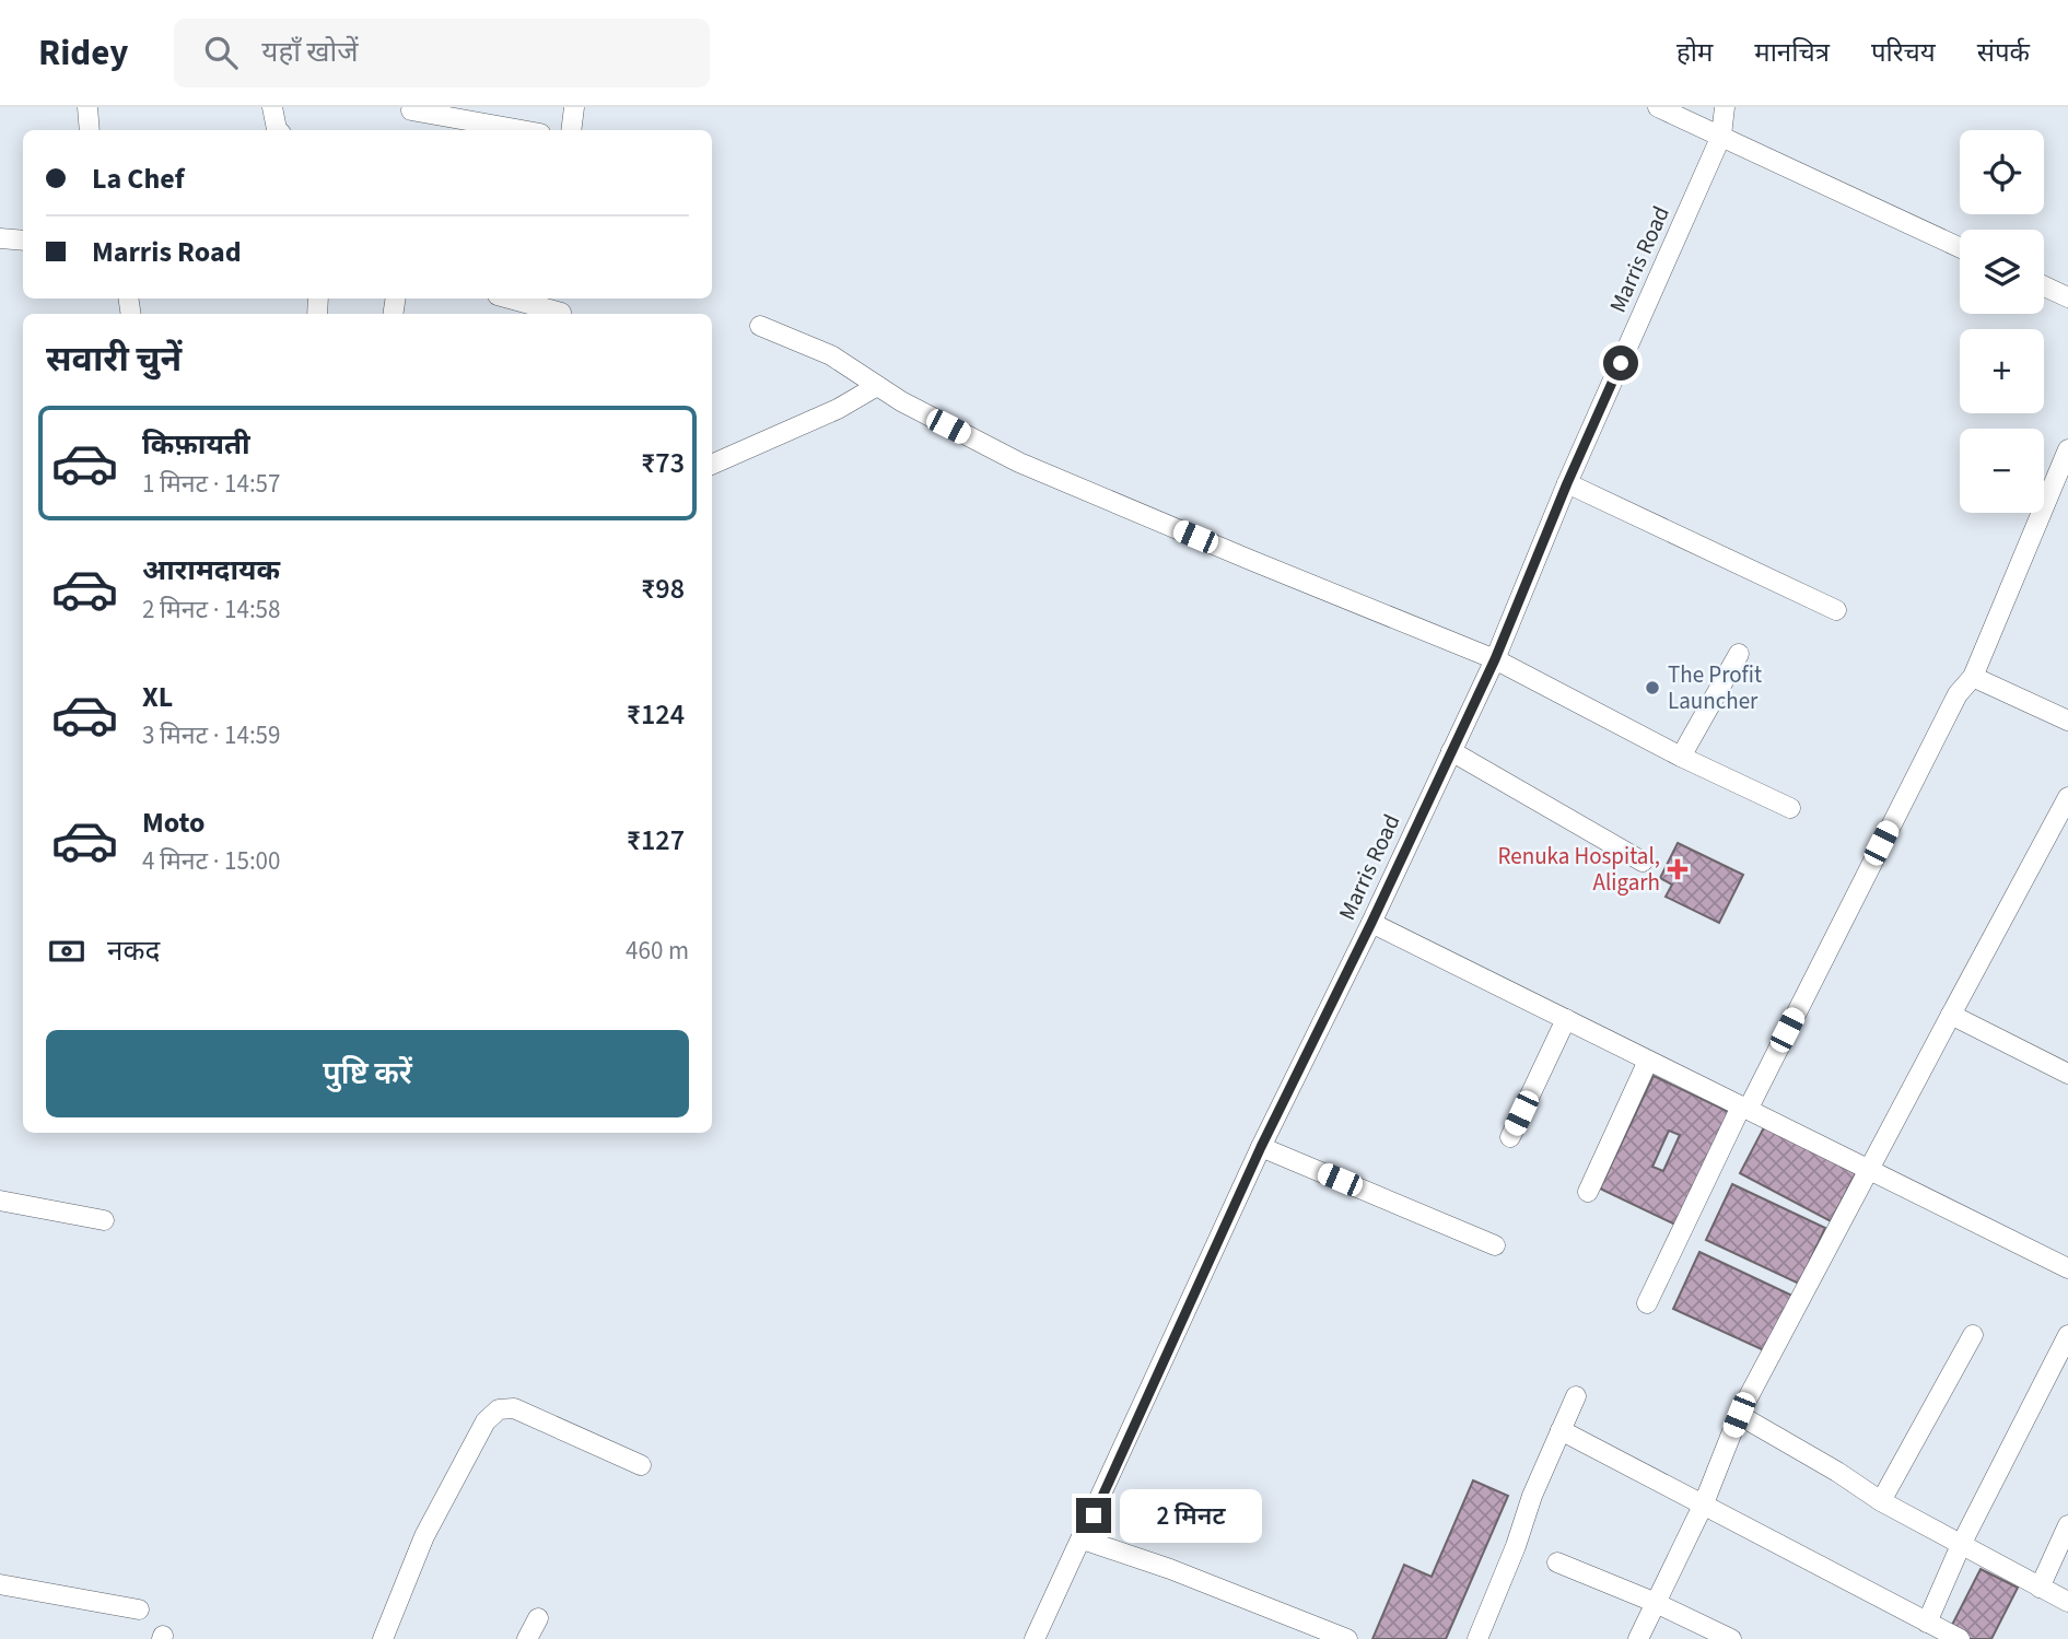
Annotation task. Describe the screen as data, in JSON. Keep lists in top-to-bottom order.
{
  "streets": {
    "street": ["Marris Road"]
  },
  "places": {
    "other": ["The Profit Launcher"],
    "health": ["Renuka Hospital, Aligarh"]
  },
  "page": {
    "header": "Ridey",
    "search": "यहाँ खोजें",
    "nav": [
      "होम",
      "मानचित्र",
      "परिचय",
      "संपर्क"
    ],
    "map_buttons": ["+", "−"],
    "banner": ["La Chef", "Marris Road"],
    "heading": "सवारी चुनें",
    "list": [
      {
        "name": "किफ़ायती",
        "note": "1 मिनट · 14:57",
        "value": "₹73"
      },
      {
        "name": "आरामदायक",
        "note": "2 मिनट · 14:58",
        "value": "₹98"
      },
      {
        "name": "XL",
        "note": "3 मिनट · 14:59",
        "value": "₹124"
      },
      {
        "name": "Moto",
        "note": "4 मिनट · 15:00",
        "value": "₹127"
      }
    ],
    "pay": ["नकद", "460 m"],
    "buttons": "पुष्टि करें",
    "bubble": "2 मिनट"
  }
}
